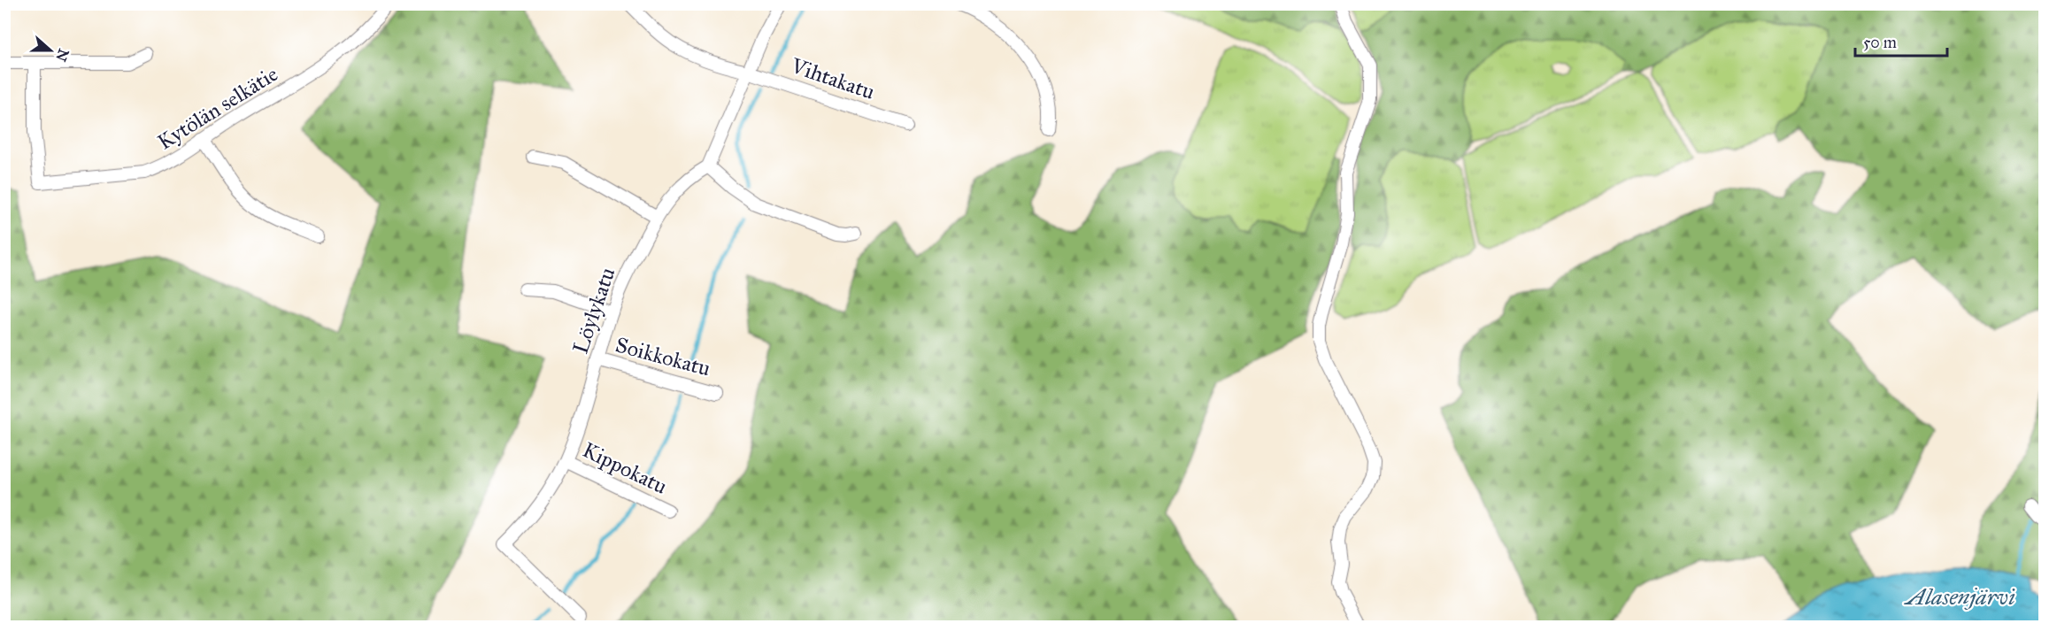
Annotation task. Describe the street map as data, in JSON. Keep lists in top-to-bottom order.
{
  "streets": {
    "street": [
      "Vihtakatu",
      "Kytölän selkätie",
      "Löylykatu",
      "Soikkokatu",
      "Kippokatu"
    ]
  },
  "crossings": [
    ["Löylykatu", "Soikkokatu"],
    ["Löylykatu", "Kippokatu"]
  ],
  "water": ["Alasenjärvi"],
  "scale_bar": "50 m",
  "north": "right"
}
